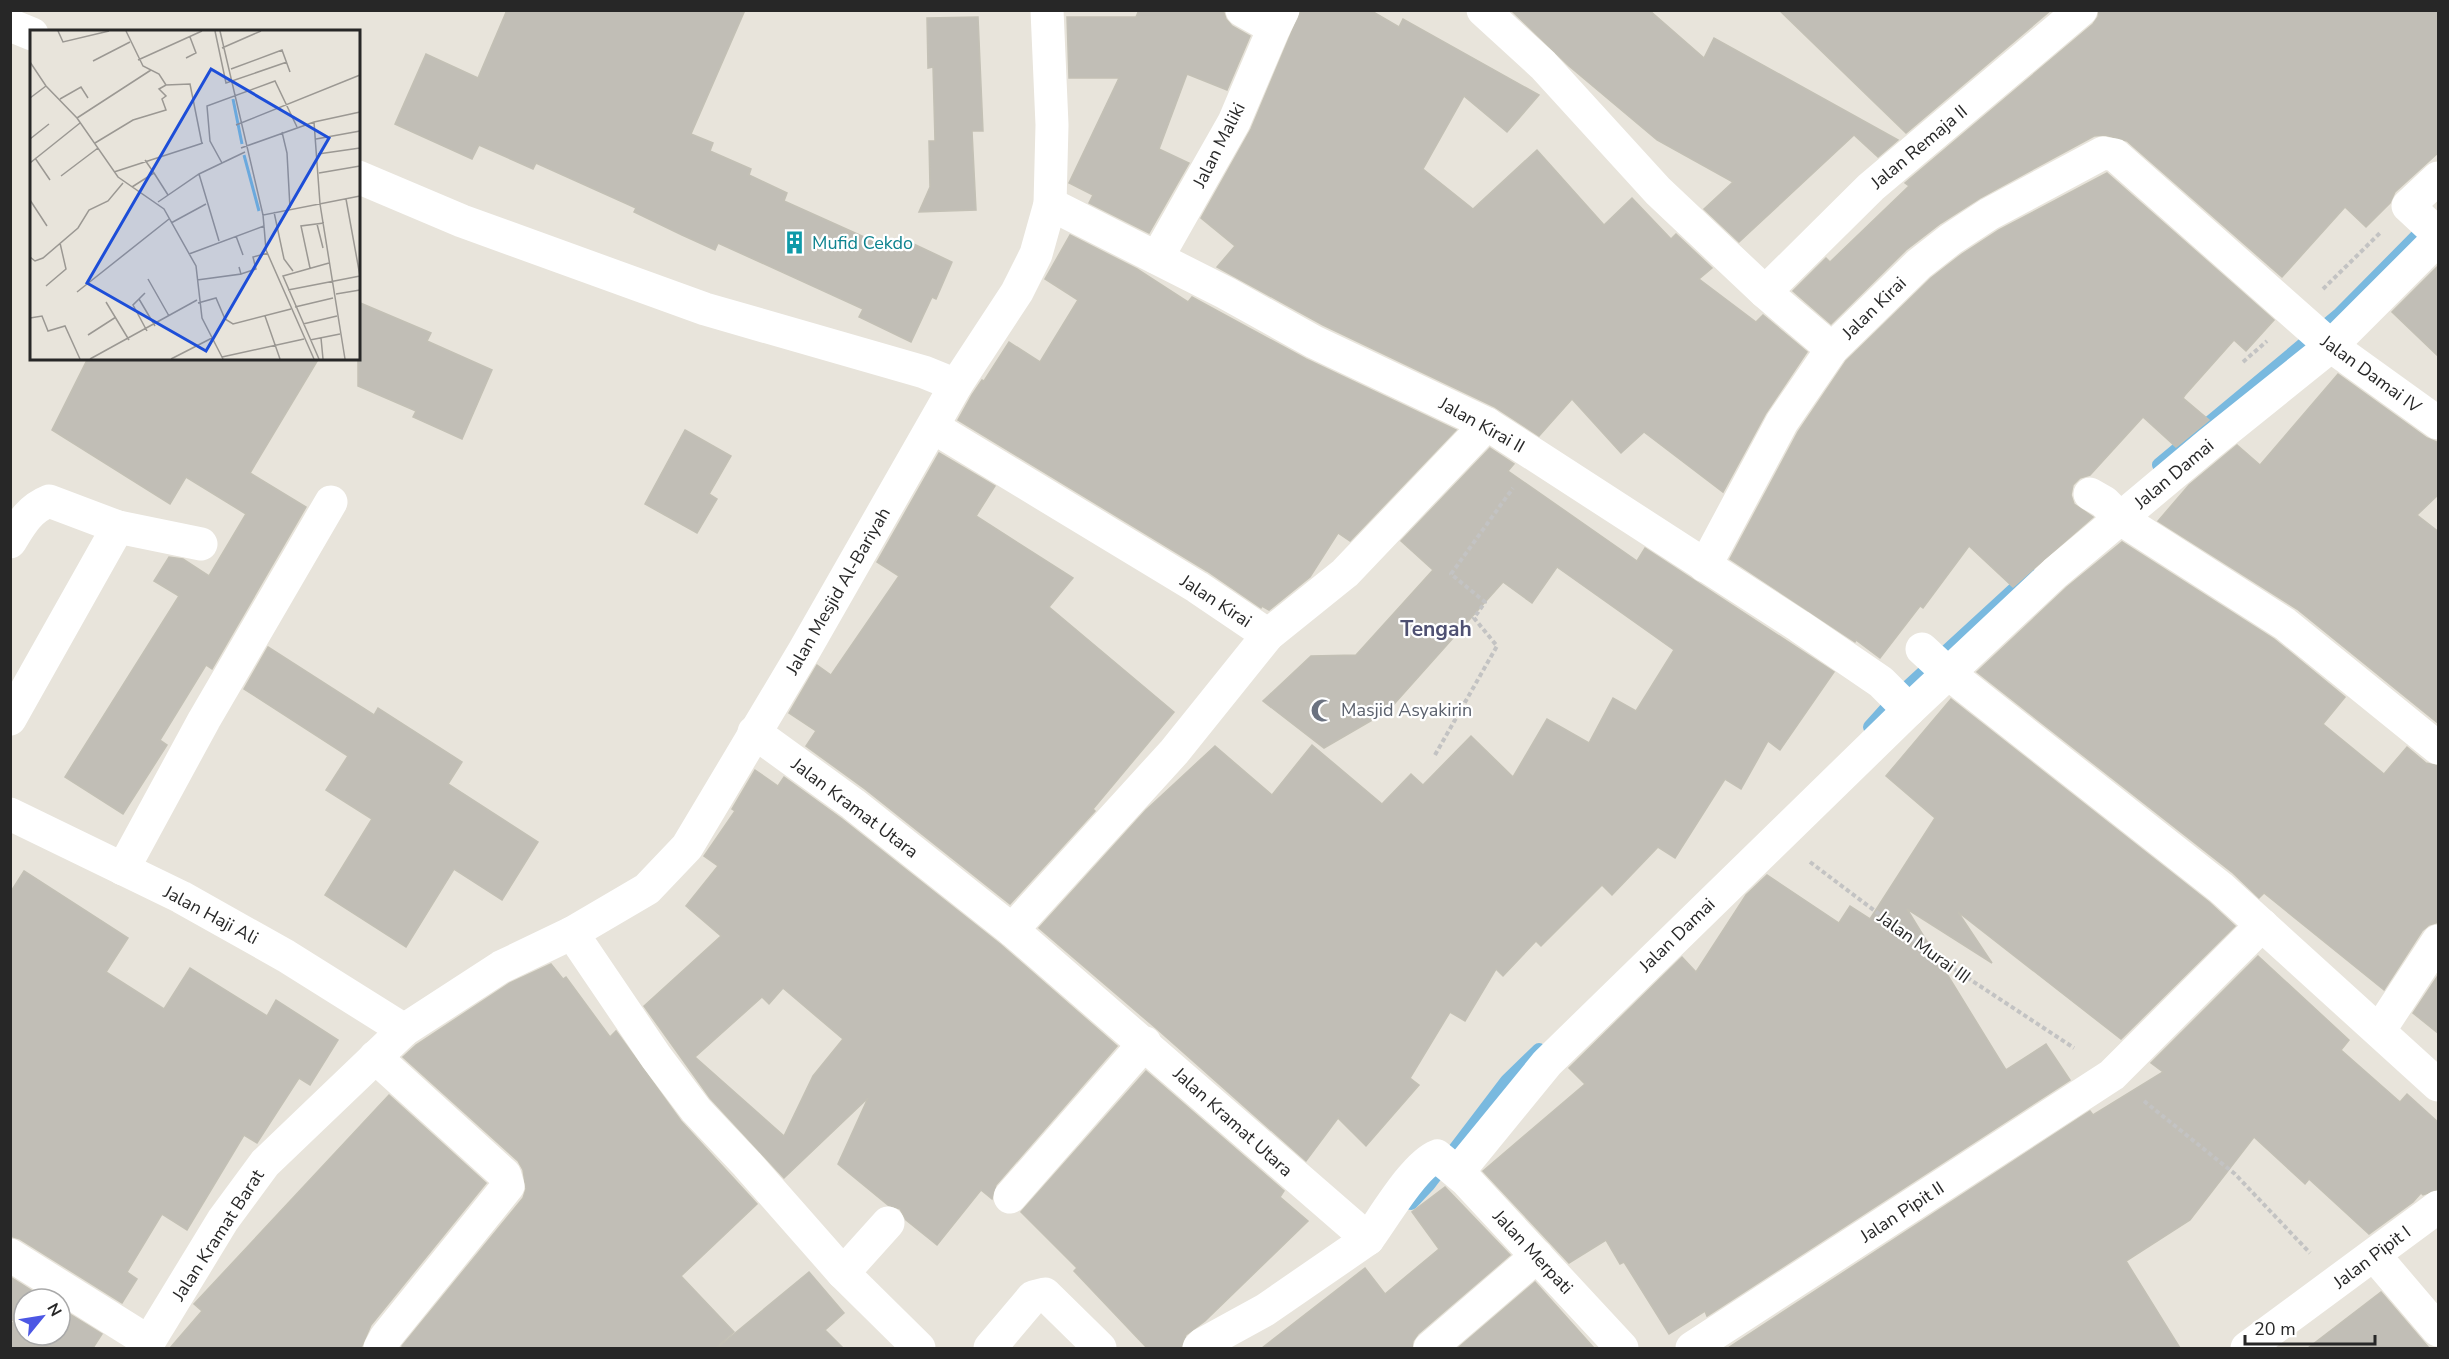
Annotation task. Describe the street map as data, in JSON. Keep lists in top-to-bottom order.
{
  "streets": {
    "street": [
      "Jalan Maliki",
      "Jalan Remaja II",
      "Jalan Kirai",
      "Jalan Damai IV",
      "Jalan Kirai II",
      "Jalan Damai",
      "Jalan Mesjid Al-Bariyah",
      "Jalan Kramat Utara",
      "Jalan Haji Ali",
      "Jalan Pipit II",
      "Jalan Kramat Barat",
      "Jalan Merpati",
      "Jalan Pipit I"
    ],
    "path": ["Jalan Murai III"]
  },
  "crossings": [
    ["Jalan Maliki", "Jalan Kirai II"],
    ["Jalan Remaja II", "Jalan Kirai"],
    ["Jalan Kirai", "Jalan Damai IV"],
    ["Jalan Kirai", "Jalan Kirai II"],
    ["Jalan Kirai", "Jalan Damai"],
    ["Jalan Kirai", "Jalan Mesjid Al-Bariyah"],
    ["Jalan Damai IV", "Jalan Damai"],
    ["Jalan Kirai II", "Jalan Damai"],
    ["Jalan Kirai II", "Jalan Mesjid Al-Bariyah"],
    ["Jalan Damai", "Jalan Murai III"],
    ["Jalan Damai", "Jalan Merpati"],
    ["Jalan Mesjid Al-Bariyah", "Jalan Kramat Utara"],
    ["Jalan Mesjid Al-Bariyah", "Jalan Haji Ali"],
    ["Jalan Mesjid Al-Bariyah", "Jalan Kramat Barat"],
    ["Jalan Haji Ali", "Jalan Kramat Barat"]
  ],
  "districts": ["Tengah"],
  "places": {
    "building": ["Mufid Cekdo"],
    "mosque": ["Masjid Asyakirin"]
  },
  "scale_bar": "20 m",
  "north": "top right"
}
